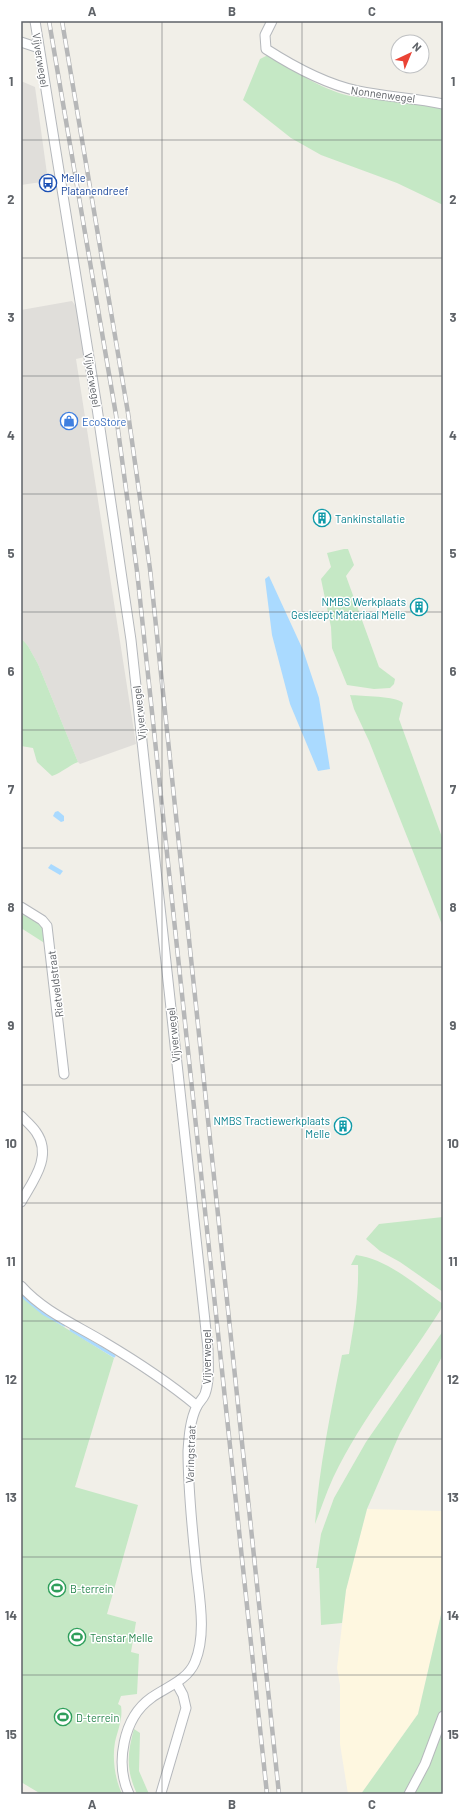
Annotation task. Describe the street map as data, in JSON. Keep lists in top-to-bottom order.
{
  "streets": {
    "street": [
      "Vijverwegel",
      "Nonnenwegel",
      "Rietveldstraat",
      "Varingstraat"
    ]
  },
  "crossings": [
    ["Vijverwegel", "Varingstraat"]
  ],
  "places": {
    "bus stop": ["Melle Platanendreef"],
    "shop": ["EcoStore"],
    "building": ["Tankinstallatie", "NMBS Werkplaats Gesleept Materiaal Melle", "NMBS Tractiewerkplaats Melle"],
    "sports": ["B-terrein", "Tenstar Melle", "D-terrein"]
  },
  "north": "top right",
  "grid": {
    "columns": ["A", "B", "C"],
    "rows": [
      "1",
      "2",
      "3",
      "4",
      "5",
      "6",
      "7",
      "8",
      "9",
      "10",
      "11",
      "12",
      "13",
      "14",
      "15"
    ]
  }
}
